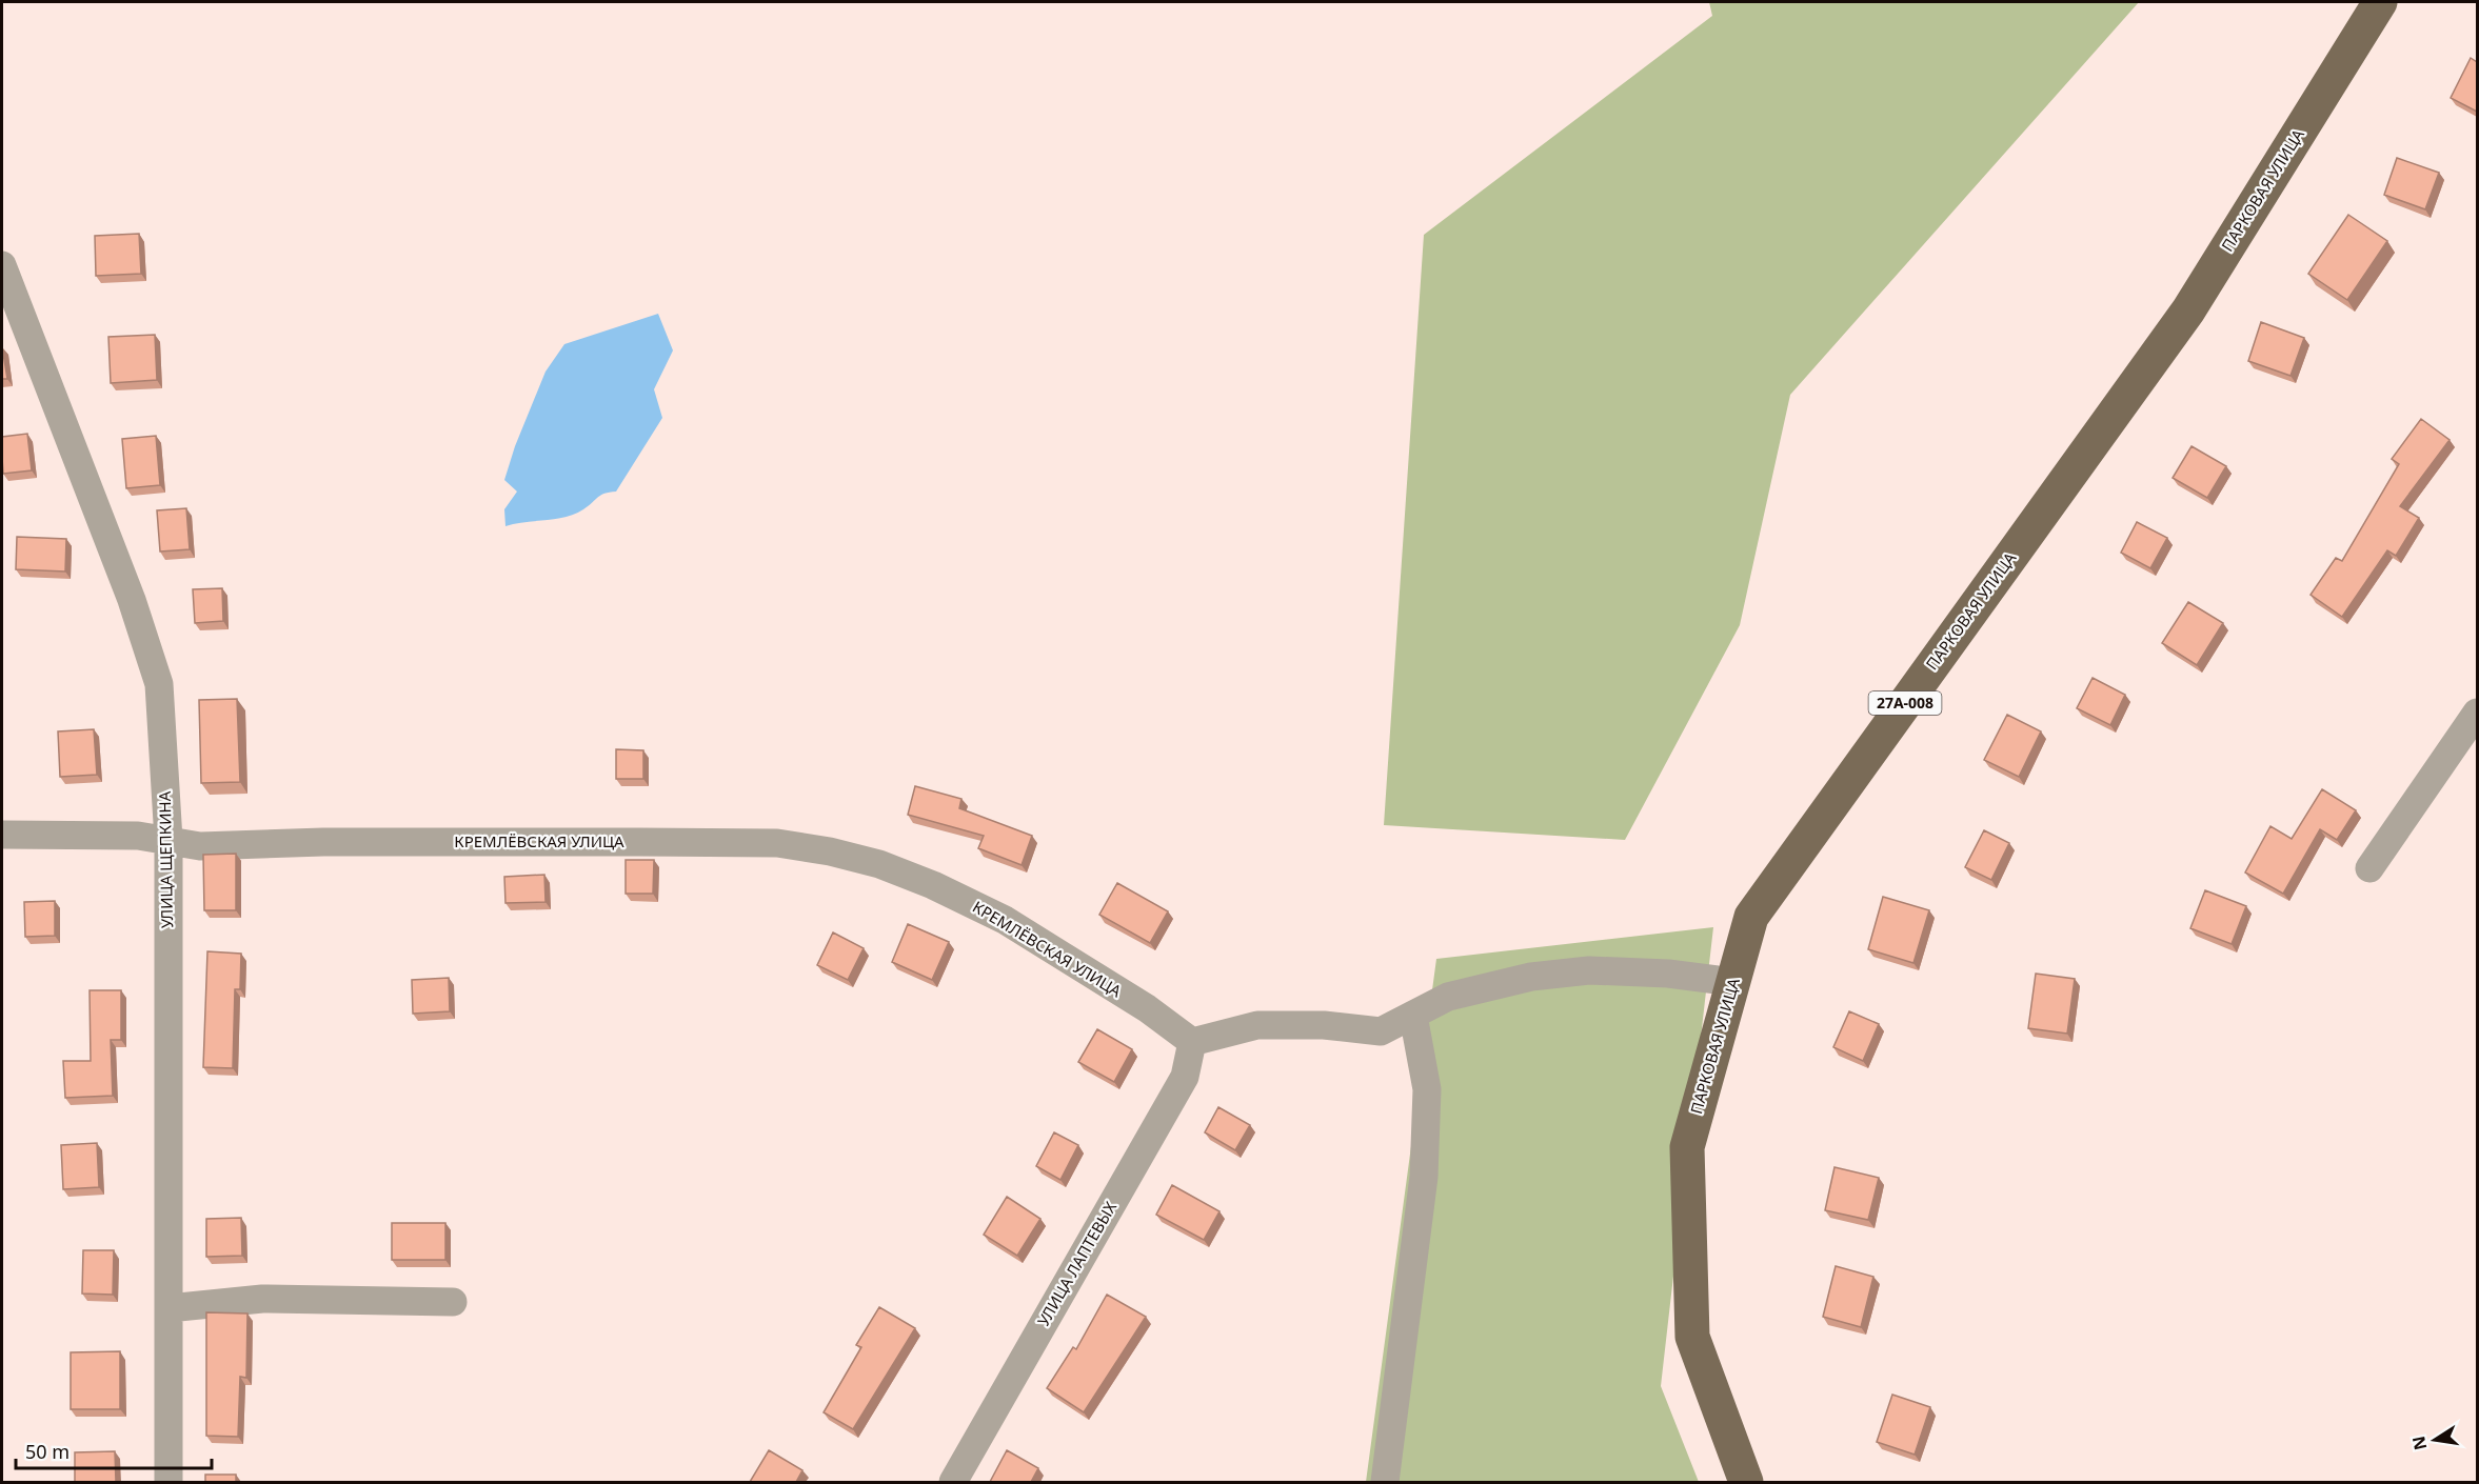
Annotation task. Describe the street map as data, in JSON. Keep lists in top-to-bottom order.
{
  "streets": {
    "main road": ["ПАРКОВАЯ УЛИЦА", "27А-008"],
    "street": ["КРЕМЛЁВСКАЯ УЛИЦА", "УЛИЦА ЩЕПКИНА", "УЛИЦА ЛАПТЕВЫХ"]
  },
  "crossings": [
    ["КРЕМЛЁВСКАЯ УЛИЦА", "УЛИЦА ЩЕПКИНА"],
    ["КРЕМЛЁВСКАЯ УЛИЦА", "УЛИЦА ЛАПТЕВЫХ"]
  ],
  "scale_bar": "50 m",
  "north": "left"
}
